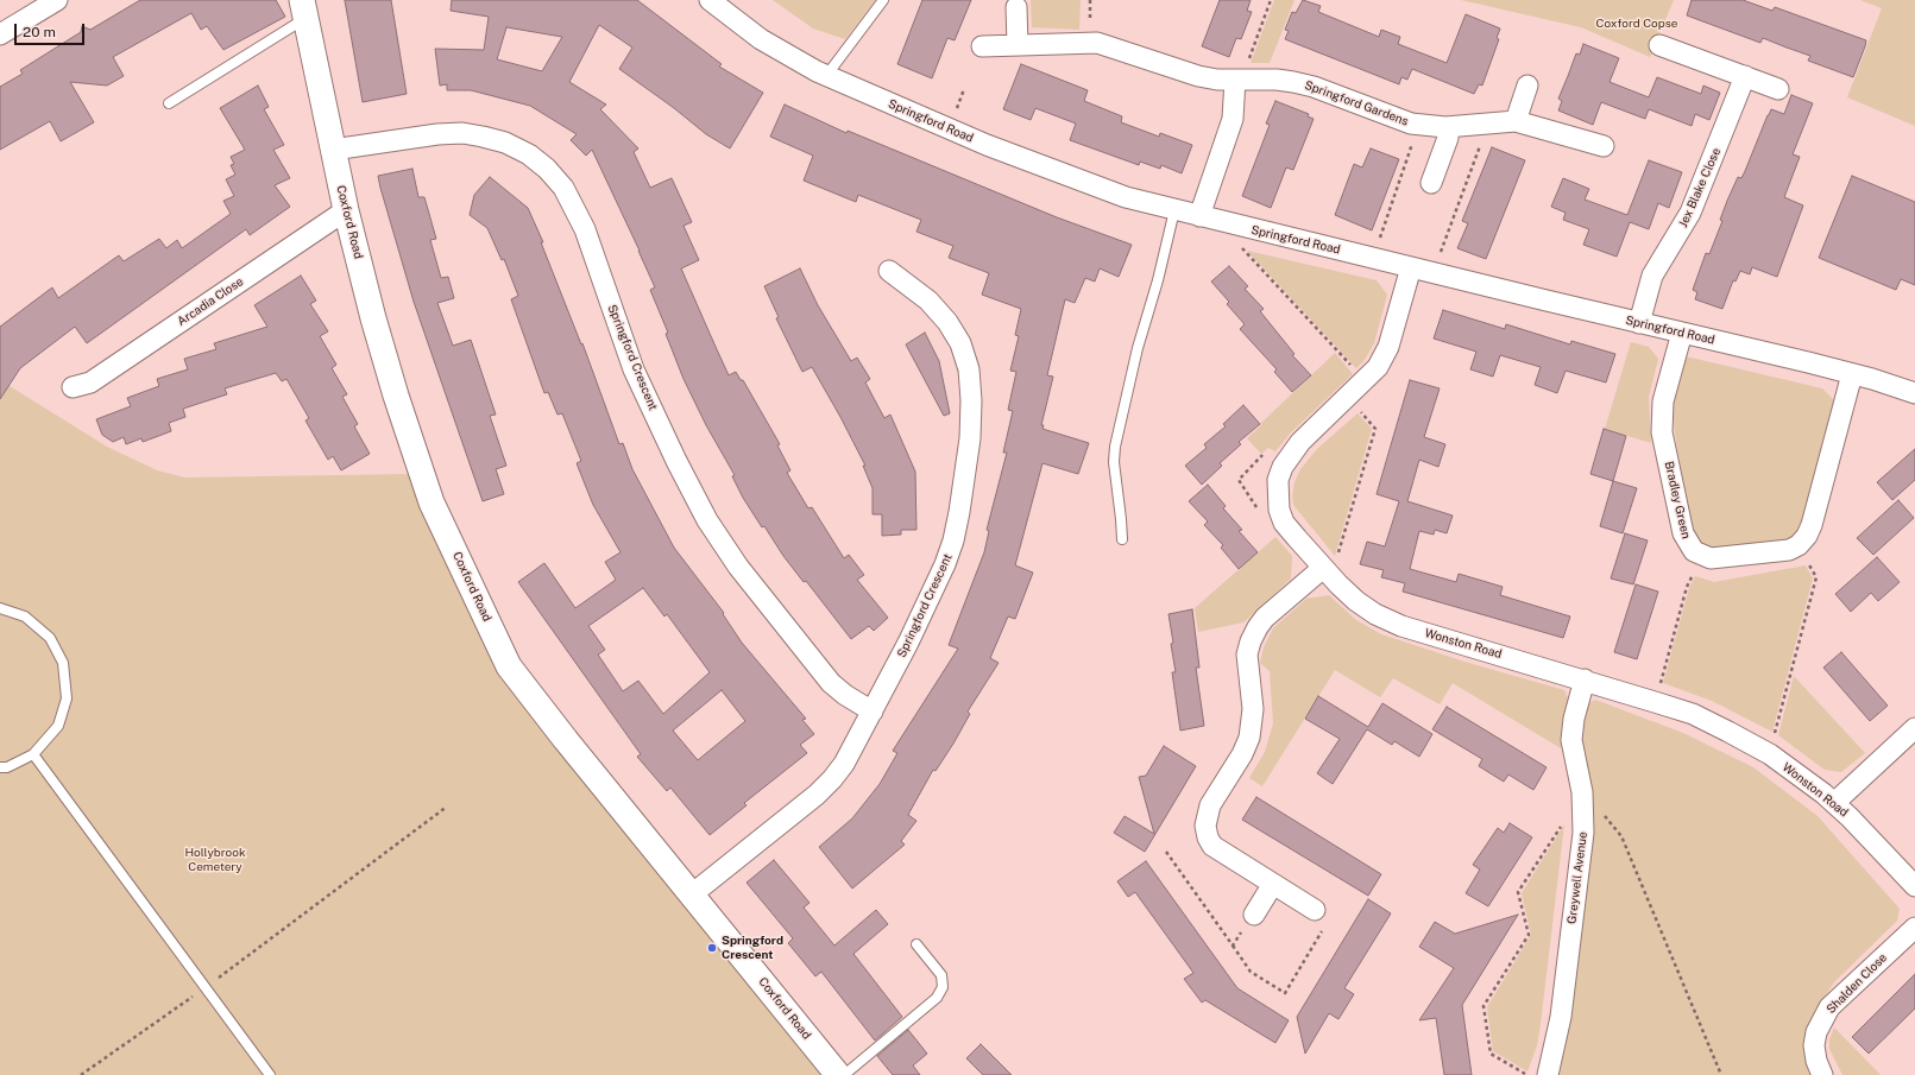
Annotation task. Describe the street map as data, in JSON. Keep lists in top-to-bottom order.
{
  "streets": {
    "street": [
      "Springford Gardens",
      "Springford Road",
      "Jex Blake Close",
      "Coxford Road",
      "Arcadia Close",
      "Springford Crescent",
      "Bradley Green",
      "Wonston Road",
      "Greywell Avenue",
      "Shalden Close"
    ]
  },
  "crossings": [
    ["Springford Road", "Jex Blake Close"],
    ["Springford Road", "Bradley Green"],
    ["Springford Road", "Wonston Road"],
    ["Coxford Road", "Arcadia Close"],
    ["Coxford Road", "Springford Crescent"],
    ["Wonston Road", "Greywell Avenue"]
  ],
  "parks": ["Coxford Copse", "Hollybrook Cemetery"],
  "places": ["Springford Crescent"],
  "scale_bar": "20 m"
}
